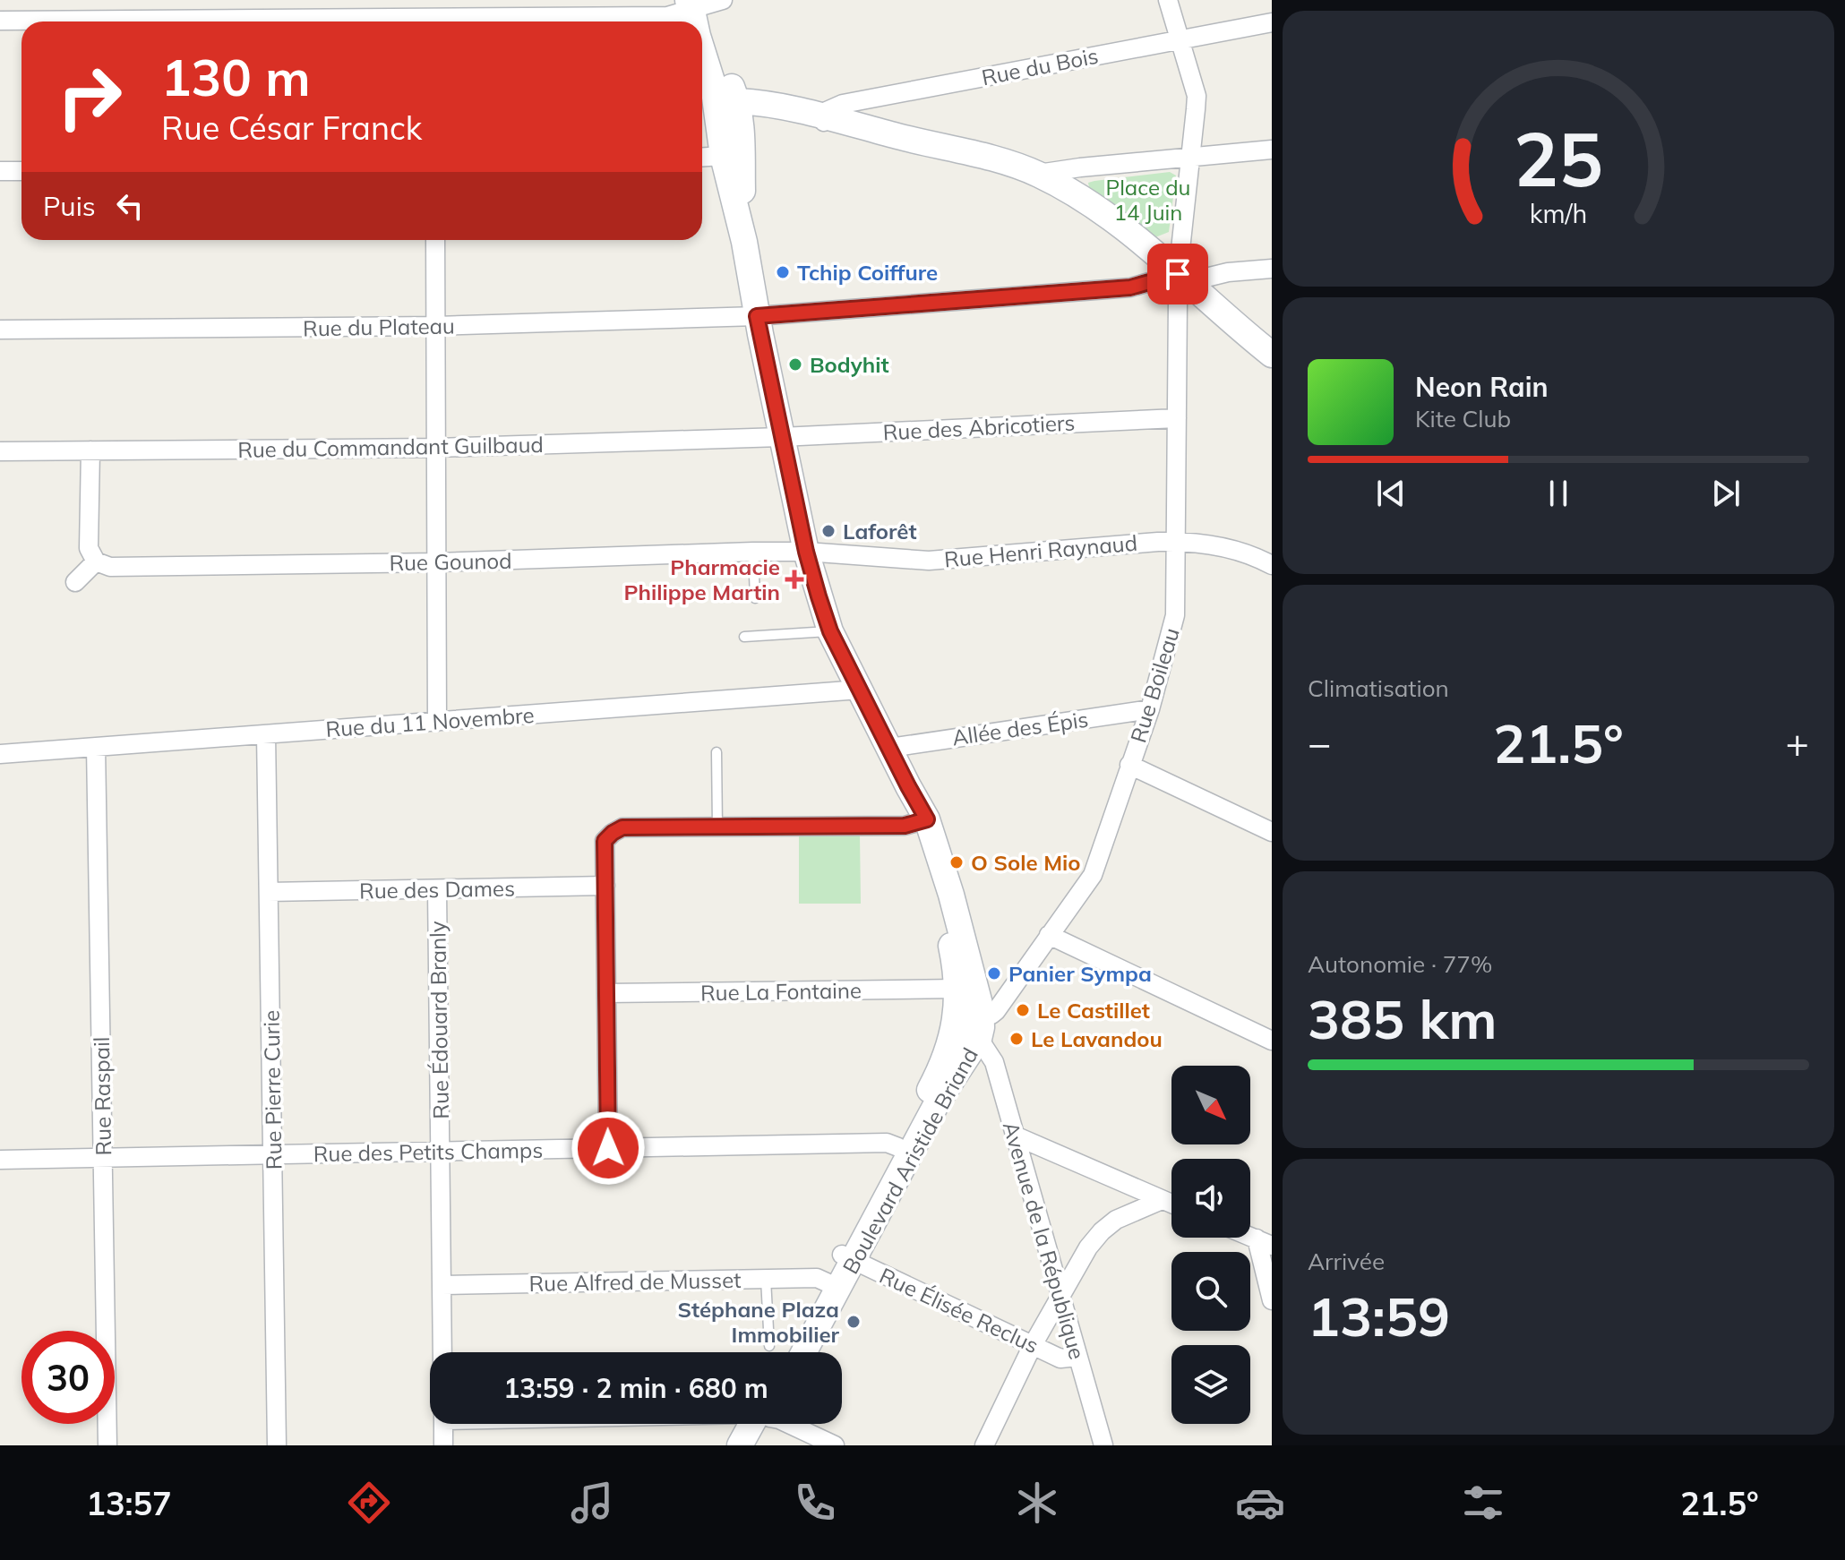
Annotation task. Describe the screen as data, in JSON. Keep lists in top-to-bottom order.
{
  "streets": {
    "main road": ["Boulevard Aristide Briand"],
    "street": [
      "Rue du Bois",
      "Rue du Plateau",
      "Rue des Abricotiers",
      "Rue du Commandant Guilbaud",
      "Rue Henri Raynaud",
      "Rue Gounod",
      "Rue Boileau",
      "Rue du 11 Novembre",
      "Allée des Épis",
      "Rue des Dames",
      "Rue La Fontaine",
      "Rue Édouard Branly",
      "Rue Pierre Curie",
      "Rue Raspail",
      "Rue des Petits Champs",
      "Avenue de la République",
      "Rue Alfred de Musset",
      "Rue Élisée Reclus"
    ]
  },
  "crossings": [
    ["Rue du Bois", "Rue Boileau"],
    ["Rue du Plateau", "Rue Boileau"],
    ["Rue du Plateau", "Boulevard Aristide Briand"],
    ["Rue des Abricotiers", "Rue du Commandant Guilbaud"],
    ["Rue des Abricotiers", "Rue Boileau"],
    ["Rue des Abricotiers", "Boulevard Aristide Briand"],
    ["Rue du Commandant Guilbaud", "Boulevard Aristide Briand"],
    ["Rue Henri Raynaud", "Rue Gounod"],
    ["Rue Henri Raynaud", "Rue Boileau"],
    ["Rue Henri Raynaud", "Boulevard Aristide Briand"],
    ["Rue Gounod", "Boulevard Aristide Briand"],
    ["Rue Boileau", "Allée des Épis"],
    ["Rue Boileau", "Boulevard Aristide Briand"],
    ["Rue Boileau", "Avenue de la République"],
    ["Rue du 11 Novembre", "Rue Pierre Curie"],
    ["Rue du 11 Novembre", "Rue Raspail"],
    ["Rue du 11 Novembre", "Boulevard Aristide Briand"],
    ["Allée des Épis", "Boulevard Aristide Briand"],
    ["Rue des Dames", "Rue Édouard Branly"],
    ["Rue des Dames", "Rue Pierre Curie"],
    ["Rue La Fontaine", "Boulevard Aristide Briand"],
    ["Rue Édouard Branly", "Rue des Petits Champs"],
    ["Rue Édouard Branly", "Rue Alfred de Musset"],
    ["Rue Pierre Curie", "Rue des Petits Champs"],
    ["Rue Raspail", "Rue des Petits Champs"],
    ["Rue des Petits Champs", "Boulevard Aristide Briand"],
    ["Boulevard Aristide Briand", "Avenue de la République"],
    ["Boulevard Aristide Briand", "Rue Alfred de Musset"],
    ["Boulevard Aristide Briand", "Rue Élisée Reclus"],
    ["Avenue de la République", "Rue Élisée Reclus"]
  ],
  "parks": ["Place du 14 Juin"],
  "places": {
    "other": [
      "Tchip Coiffure",
      "Bodyhit",
      "Laforêt",
      "O Sole Mio",
      "Panier Sympa",
      "Le Castillet",
      "Le Lavandou",
      "Stéphane Plaza Immobilier"
    ],
    "health": ["Pharmacie Philippe Martin"]
  },
  "north": "bottom right",
  "page": {
    "turn": ["130 m", "Rue César Franck"],
    "then": "Puis",
    "song": ["Neon Rain", "Kite Club"],
    "tile": [
      "Climatisation",
      ["Autonomie · 77%", "385 km"],
      ["Arrivée", "13:59"]
    ],
    "heat": ["−", "21.5°", "+"],
    "limit": "30",
    "trip": "13:59 · 2 min · 680 m",
    "tabs": ["13:57", "21.5°"],
    "gauge": ["25", "km/h"]
  }
}
